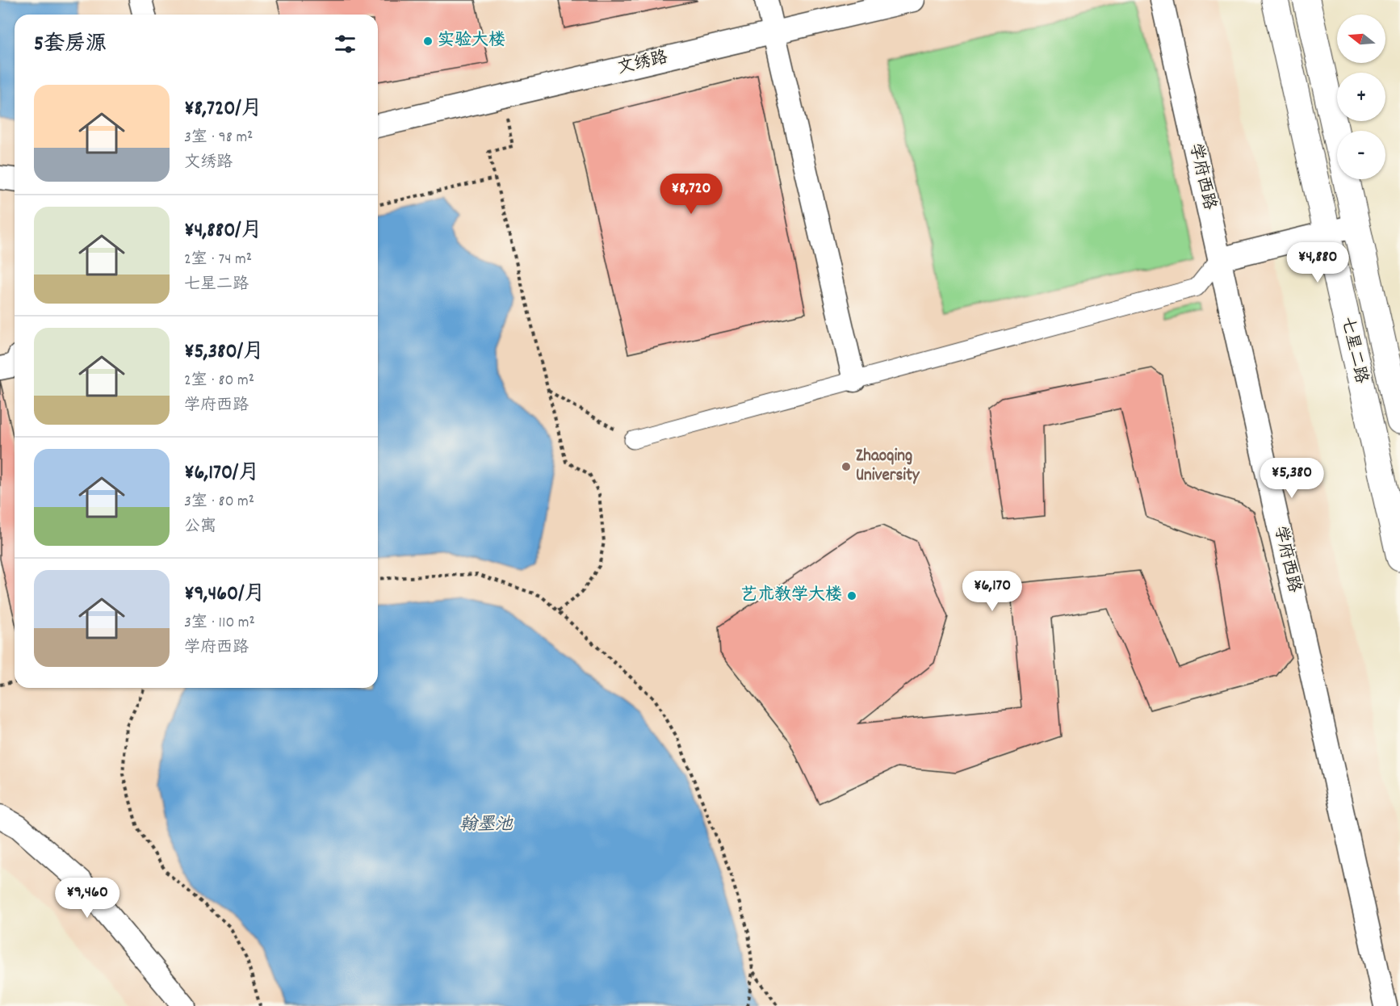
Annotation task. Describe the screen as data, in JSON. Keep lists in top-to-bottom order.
{
  "streets": {
    "street": ["文绣路", "学府西路", "七星二路"]
  },
  "water": ["翰墨池"],
  "places": ["实验大楼", "Zhaoqing University", "艺术教学大楼"],
  "north": "left",
  "page": {
    "map_buttons": ["+", "−"],
    "heading": "5套房源",
    "list": [
      {
        "name": "¥8,720/月",
        "note": "3室 · 98 m² · 文绣路"
      },
      {
        "name": "¥4,880/月",
        "note": "2室 · 74 m² · 七星二路"
      },
      {
        "name": "¥5,380/月",
        "note": "2室 · 80 m² · 学府西路"
      },
      {
        "name": "¥6,170/月",
        "note": "3室 · 80 m² · 公寓"
      },
      {
        "name": "¥9,460/月",
        "note": "3室 · 110 m² · 学府西路"
      }
    ],
    "price": [
      "¥8,720",
      "¥4,880",
      "¥5,380",
      "¥6,170",
      "¥9,460"
    ]
  }
}
